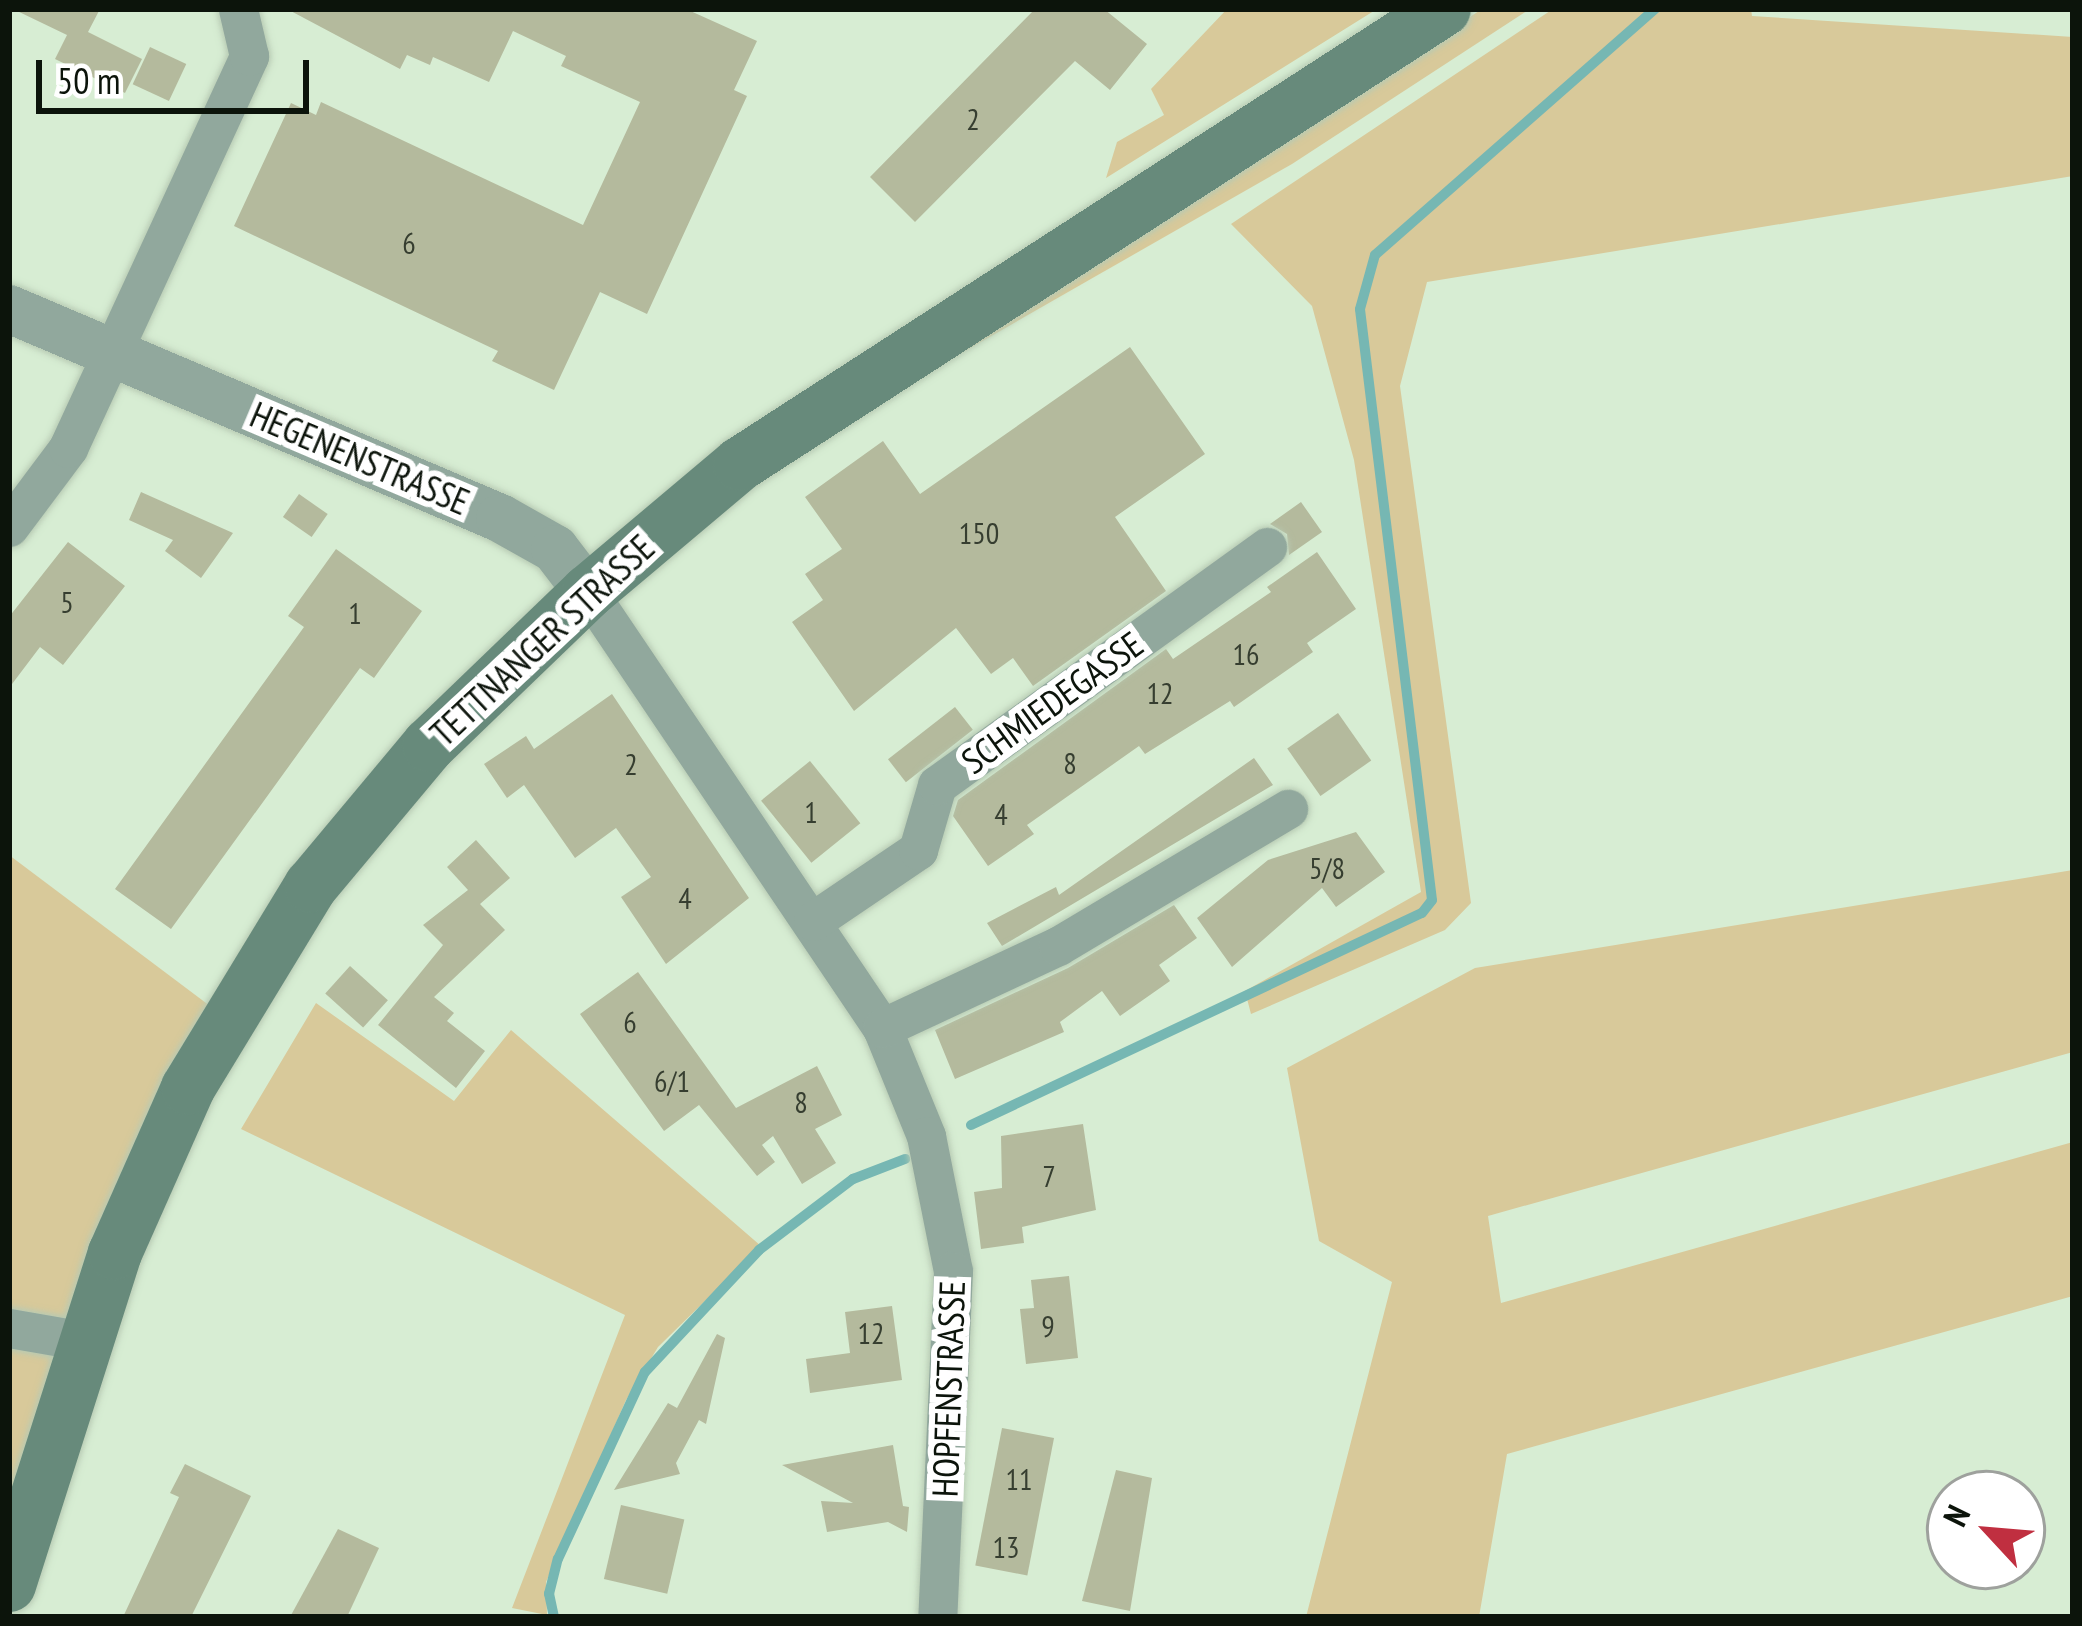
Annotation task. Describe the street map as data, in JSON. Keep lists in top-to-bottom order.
{
  "streets": {
    "main road": ["TETTNANGER STRASSE"],
    "street": ["HEGENENSTRASSE", "SCHMIEDEGASSE", "HOPFENSTRASSE"]
  },
  "crossings": [
    ["HEGENENSTRASSE", "TETTNANGER STRASSE"],
    ["HEGENENSTRASSE", "HOPFENSTRASSE"],
    ["TETTNANGER STRASSE", "HOPFENSTRASSE"],
    ["SCHMIEDEGASSE", "HOPFENSTRASSE"]
  ],
  "house_numbers": [
    "2",
    "6",
    "150",
    "5",
    "1",
    "16",
    "12",
    "8",
    "2",
    "1",
    "4",
    "5/8",
    "4",
    "6",
    "6/1",
    "8",
    "7",
    "9",
    "12",
    "11",
    "13"
  ],
  "scale_bar": "50 m",
  "north": "top left"
}
